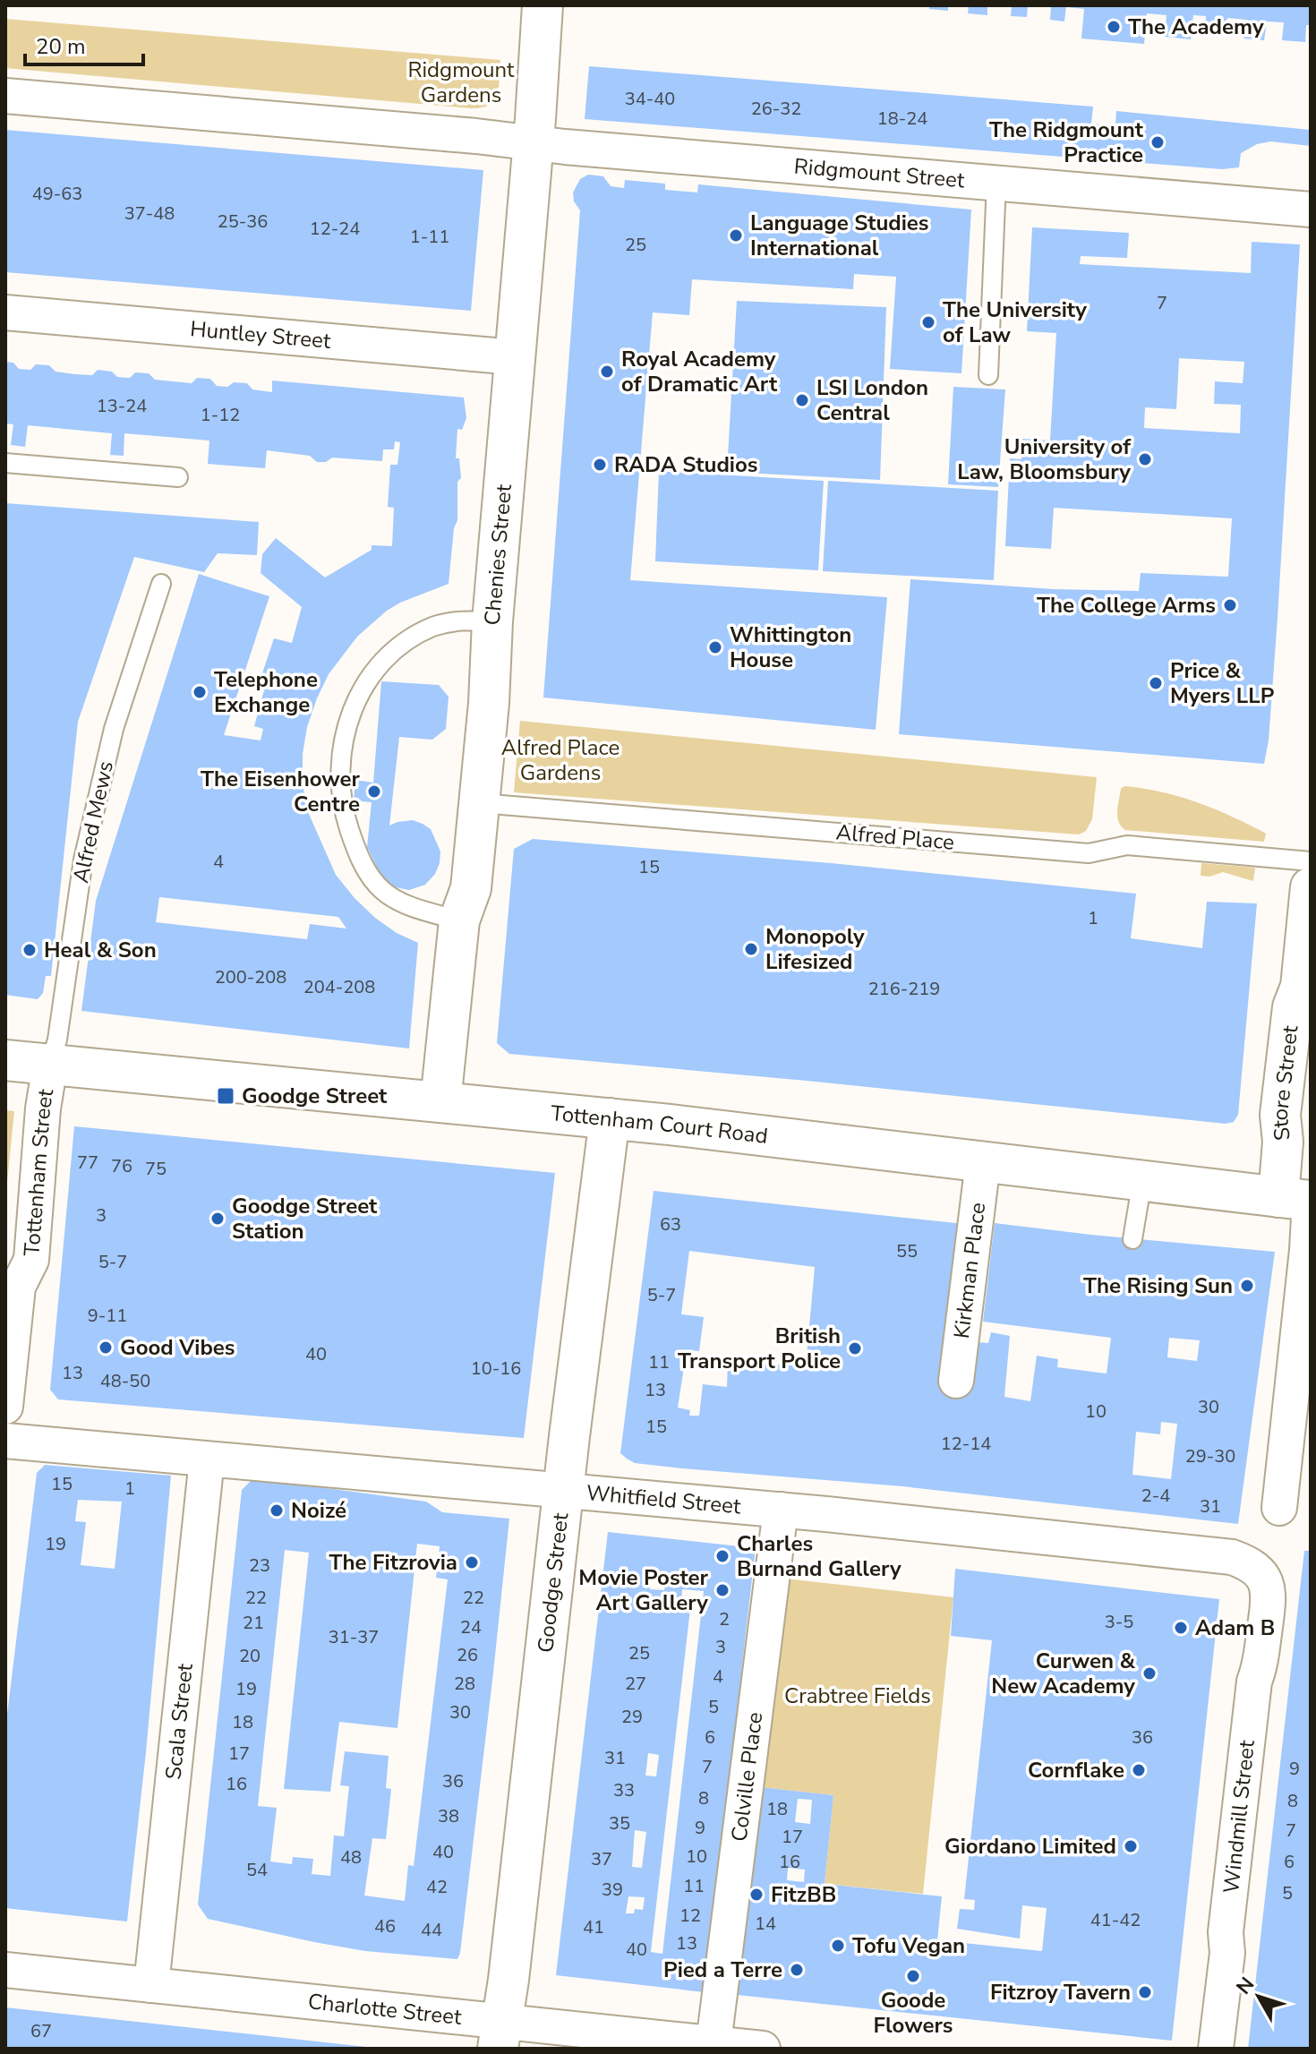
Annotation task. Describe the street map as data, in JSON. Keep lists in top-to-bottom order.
{
  "streets": {
    "main road": [
      "Chenies Street",
      "Store Street",
      "Tottenham Court Road",
      "Goodge Street"
    ],
    "street": [
      "Ridgmount Street",
      "Huntley Street",
      "Tottenham Street",
      "Kirkman Place",
      "Whitfield Street",
      "Scala Street",
      "Colville Place",
      "Windmill Street",
      "Charlotte Street"
    ],
    "lane": ["Alfred Mews", "Alfred Place"]
  },
  "crossings": [
    ["Ridgmount Street", "Chenies Street"],
    ["Huntley Street", "Chenies Street"],
    ["Chenies Street", "Alfred Place"],
    ["Chenies Street", "Tottenham Court Road"],
    ["Alfred Mews", "Tottenham Court Road"],
    ["Alfred Mews", "Tottenham Street"],
    ["Store Street", "Tottenham Court Road"],
    ["Tottenham Court Road", "Tottenham Street"],
    ["Tottenham Court Road", "Kirkman Place"],
    ["Tottenham Court Road", "Goodge Street"],
    ["Whitfield Street", "Goodge Street"],
    ["Whitfield Street", "Scala Street"],
    ["Whitfield Street", "Colville Place"],
    ["Whitfield Street", "Windmill Street"],
    ["Goodge Street", "Charlotte Street"],
    ["Scala Street", "Charlotte Street"],
    ["Colville Place", "Charlotte Street"]
  ],
  "parks": ["Ridgmount Gardens", "Alfred Place Gardens", "Crabtree Fields"],
  "places": {
    "other": [
      "The Academy",
      "The Ridgmount Practice",
      "Language Studies International",
      "The University of Law",
      "Royal Academy of Dramatic Art",
      "LSI London Central",
      "University of Law, Bloomsbury",
      "RADA Studios",
      "The College Arms",
      "Whittington House",
      "Price & Myers LLP",
      "Telephone Exchange",
      "The Eisenhower Centre",
      "Monopoly Lifesized",
      "Heal & Son",
      "Goodge Street Station",
      "The Rising Sun",
      "Good Vibes",
      "British Transport Police",
      "Noizé",
      "Charles Burnand Gallery",
      "The Fitzrovia",
      "Movie Poster Art Gallery",
      "Adam B",
      "Curwen & New Academy",
      "Cornflake",
      "Giordano Limited",
      "FitzBB",
      "Tofu Vegan",
      "Pied a Terre",
      "Goode Flowers",
      "Fitzroy Tavern"
    ],
    "transit": ["Goodge Street"]
  },
  "house_numbers": [
    "34-40",
    "26-32",
    "18-24",
    "49-63",
    "37-48",
    "25-36",
    "12-24",
    "1-11",
    "25",
    "7",
    "13-24",
    "1-12",
    "4",
    "15",
    "1",
    "200-208",
    "204-208",
    "216-219",
    "77",
    "76",
    "75",
    "3",
    "63",
    "55",
    "5-7",
    "5-7",
    "9-11",
    "40",
    "11",
    "10-16",
    "13",
    "48-50",
    "13",
    "30",
    "10",
    "15",
    "12-14",
    "29-30",
    "15",
    "1",
    "2-4",
    "31",
    "19",
    "23",
    "22",
    "22",
    "2",
    "3-5",
    "21",
    "24",
    "31-37",
    "3",
    "25",
    "26",
    "20",
    "4",
    "28",
    "27",
    "19",
    "5",
    "30",
    "29",
    "18",
    "6",
    "36",
    "17",
    "31",
    "7",
    "9",
    "36",
    "16",
    "33",
    "8",
    "8",
    "18",
    "38",
    "35",
    "9",
    "7",
    "17",
    "40",
    "10",
    "48",
    "37",
    "16",
    "6",
    "54",
    "11",
    "42",
    "39",
    "5",
    "12",
    "41-42",
    "14",
    "46",
    "41",
    "44",
    "13",
    "40",
    "67"
  ],
  "scale_bar": "20 m",
  "north": "top left"
}
